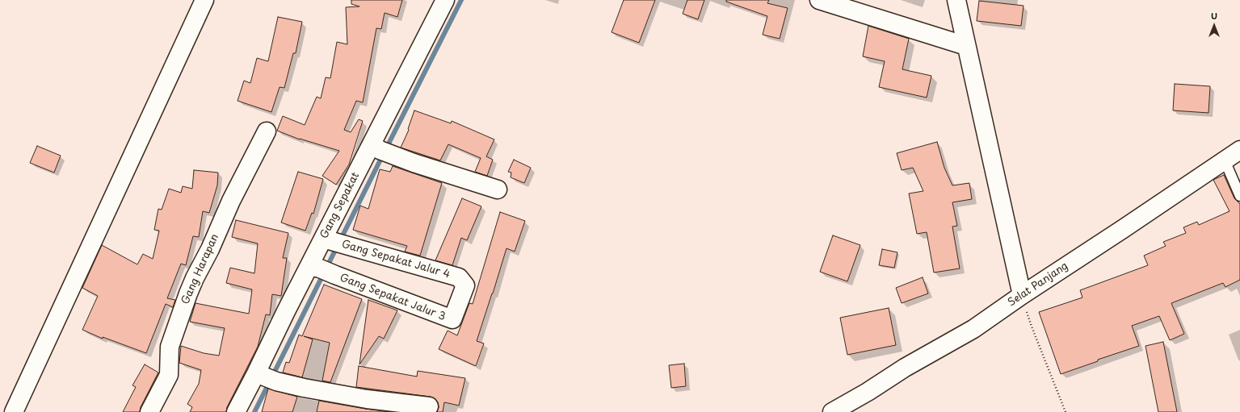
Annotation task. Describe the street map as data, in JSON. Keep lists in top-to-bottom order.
{
  "streets": {
    "street": [
      "Gang Sepakat",
      "Gang Sepakat Jalur 4",
      "Gang Harapan",
      "Selat Panjang",
      "Gang Sepakat Jalur 3"
    ]
  },
  "crossings": [
    ["Gang Sepakat", "Gang Sepakat Jalur 4"],
    ["Gang Sepakat", "Gang Sepakat Jalur 3"],
    ["Gang Sepakat Jalur 4", "Gang Sepakat Jalur 3"]
  ],
  "north": "top"
}
